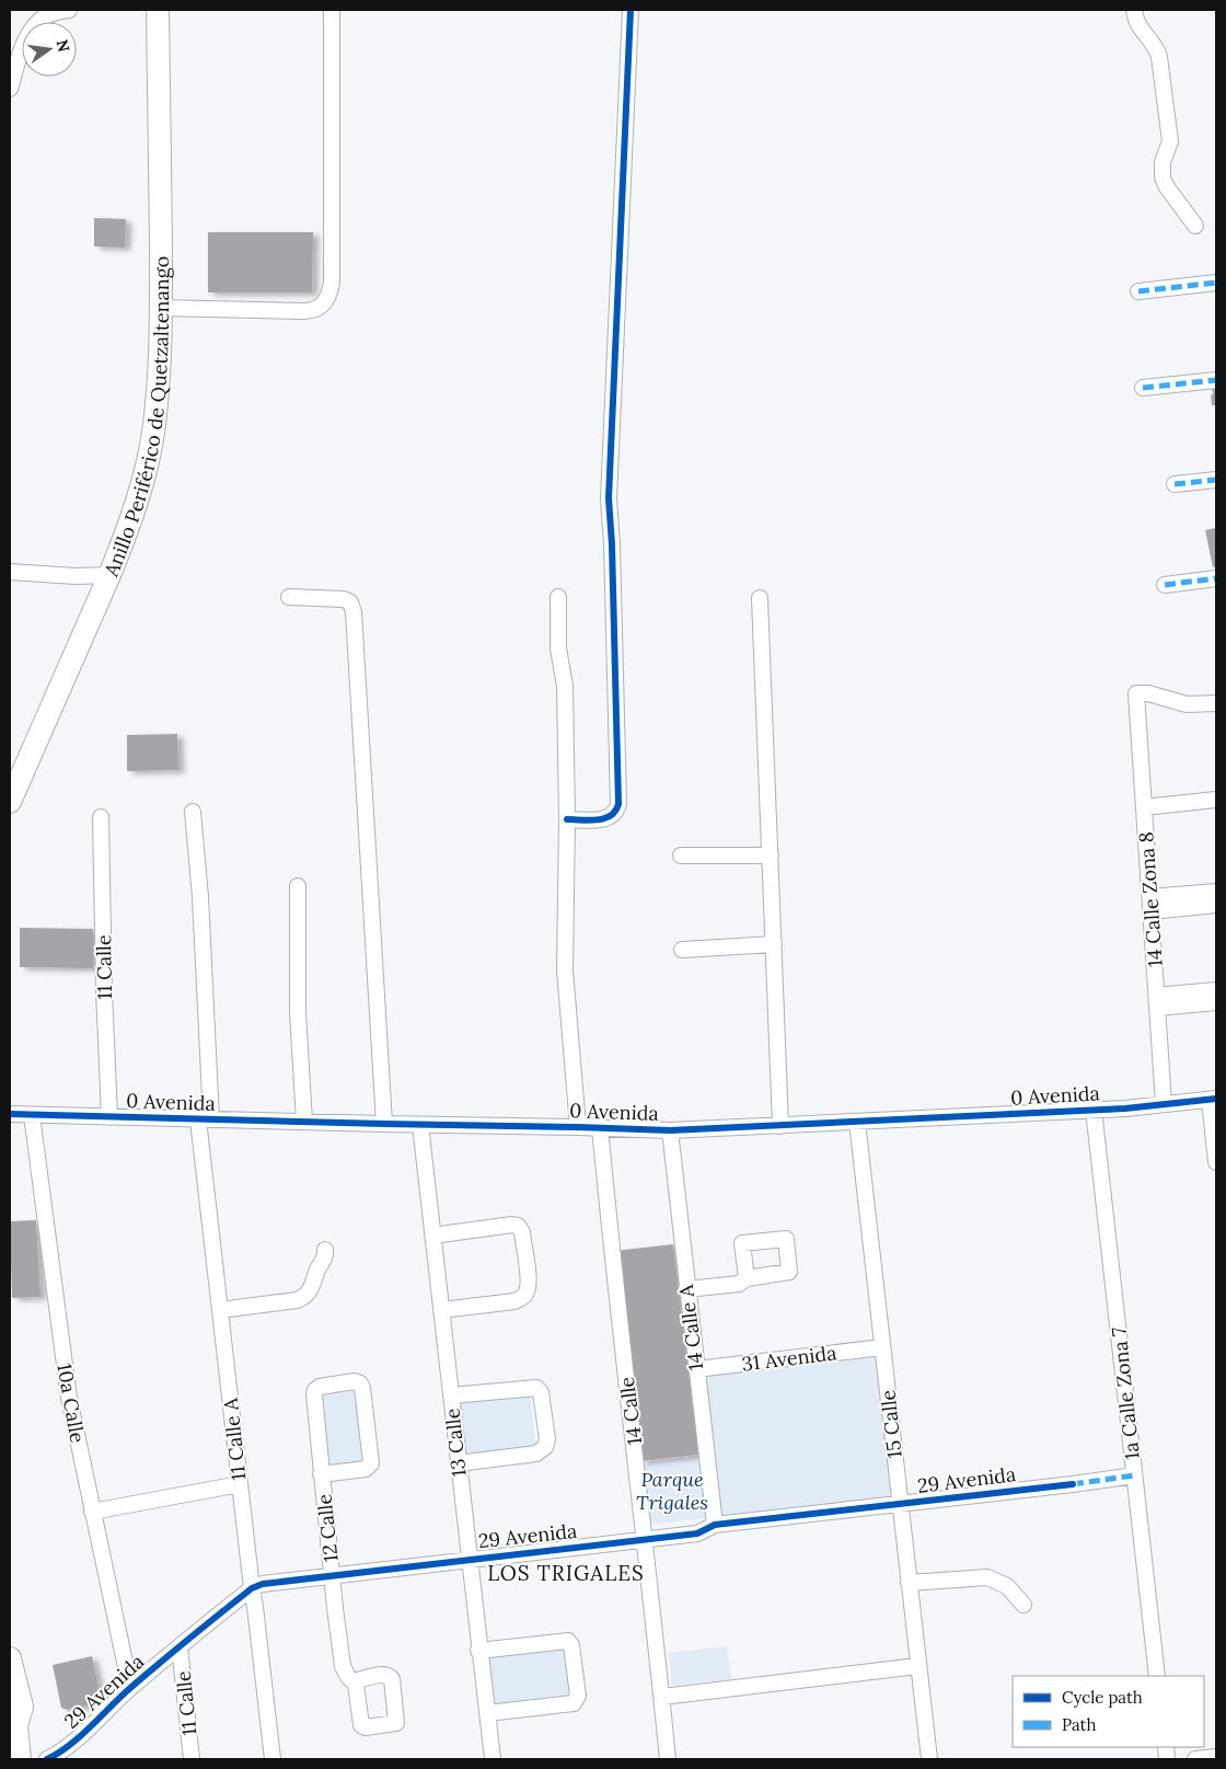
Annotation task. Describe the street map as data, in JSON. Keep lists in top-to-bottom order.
{
  "streets": {
    "highway": ["Anillo Periférico de Quetzaltenango"],
    "street": [
      "14 Calle Zona 8",
      "11 Calle",
      "0 Avenida",
      "14 Calle A",
      "31 Avenida",
      "1a Calle Zona 7",
      "10a Calle",
      "14 Calle",
      "15 Calle",
      "11 Calle A",
      "13 Calle",
      "29 Avenida",
      "12 Calle"
    ]
  },
  "crossings": [
    ["14 Calle Zona 8", "0 Avenida"],
    ["11 Calle", "0 Avenida"],
    ["11 Calle", "29 Avenida"],
    ["0 Avenida", "14 Calle A"],
    ["0 Avenida", "1a Calle Zona 7"],
    ["0 Avenida", "10a Calle"],
    ["0 Avenida", "14 Calle"],
    ["0 Avenida", "15 Calle"],
    ["0 Avenida", "11 Calle A"],
    ["0 Avenida", "13 Calle"],
    ["14 Calle A", "31 Avenida"],
    ["14 Calle A", "29 Avenida"],
    ["31 Avenida", "15 Calle"],
    ["1a Calle Zona 7", "29 Avenida"],
    ["10a Calle", "29 Avenida"],
    ["14 Calle", "29 Avenida"],
    ["15 Calle", "29 Avenida"],
    ["11 Calle A", "29 Avenida"],
    ["13 Calle", "29 Avenida"],
    ["29 Avenida", "12 Calle"]
  ],
  "districts": ["LOS TRIGALES"],
  "parks": ["Parque Trigales"],
  "legend": ["Cycle path", "Path"],
  "north": "right"
}
